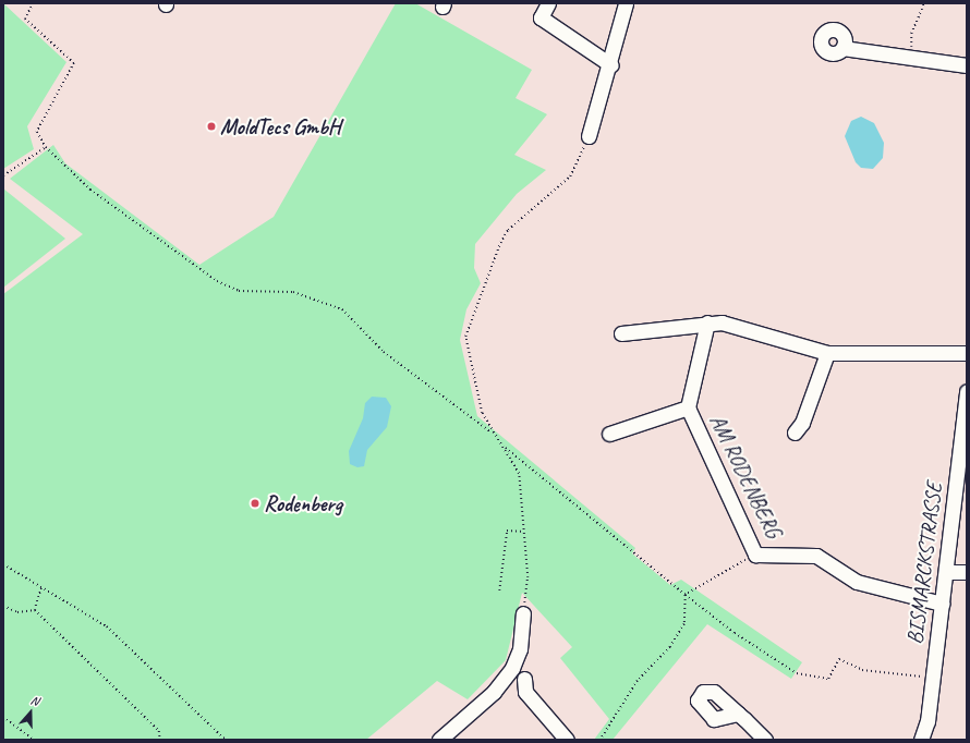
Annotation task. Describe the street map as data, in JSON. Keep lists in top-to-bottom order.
{
  "streets": {
    "street": ["AM RODENBERG", "BISMARCKSTRASSE"]
  },
  "crossings": [
    ["AM RODENBERG", "BISMARCKSTRASSE"]
  ],
  "places": ["MoldTecs GmbH", "Rodenberg"],
  "north": "top"
}
